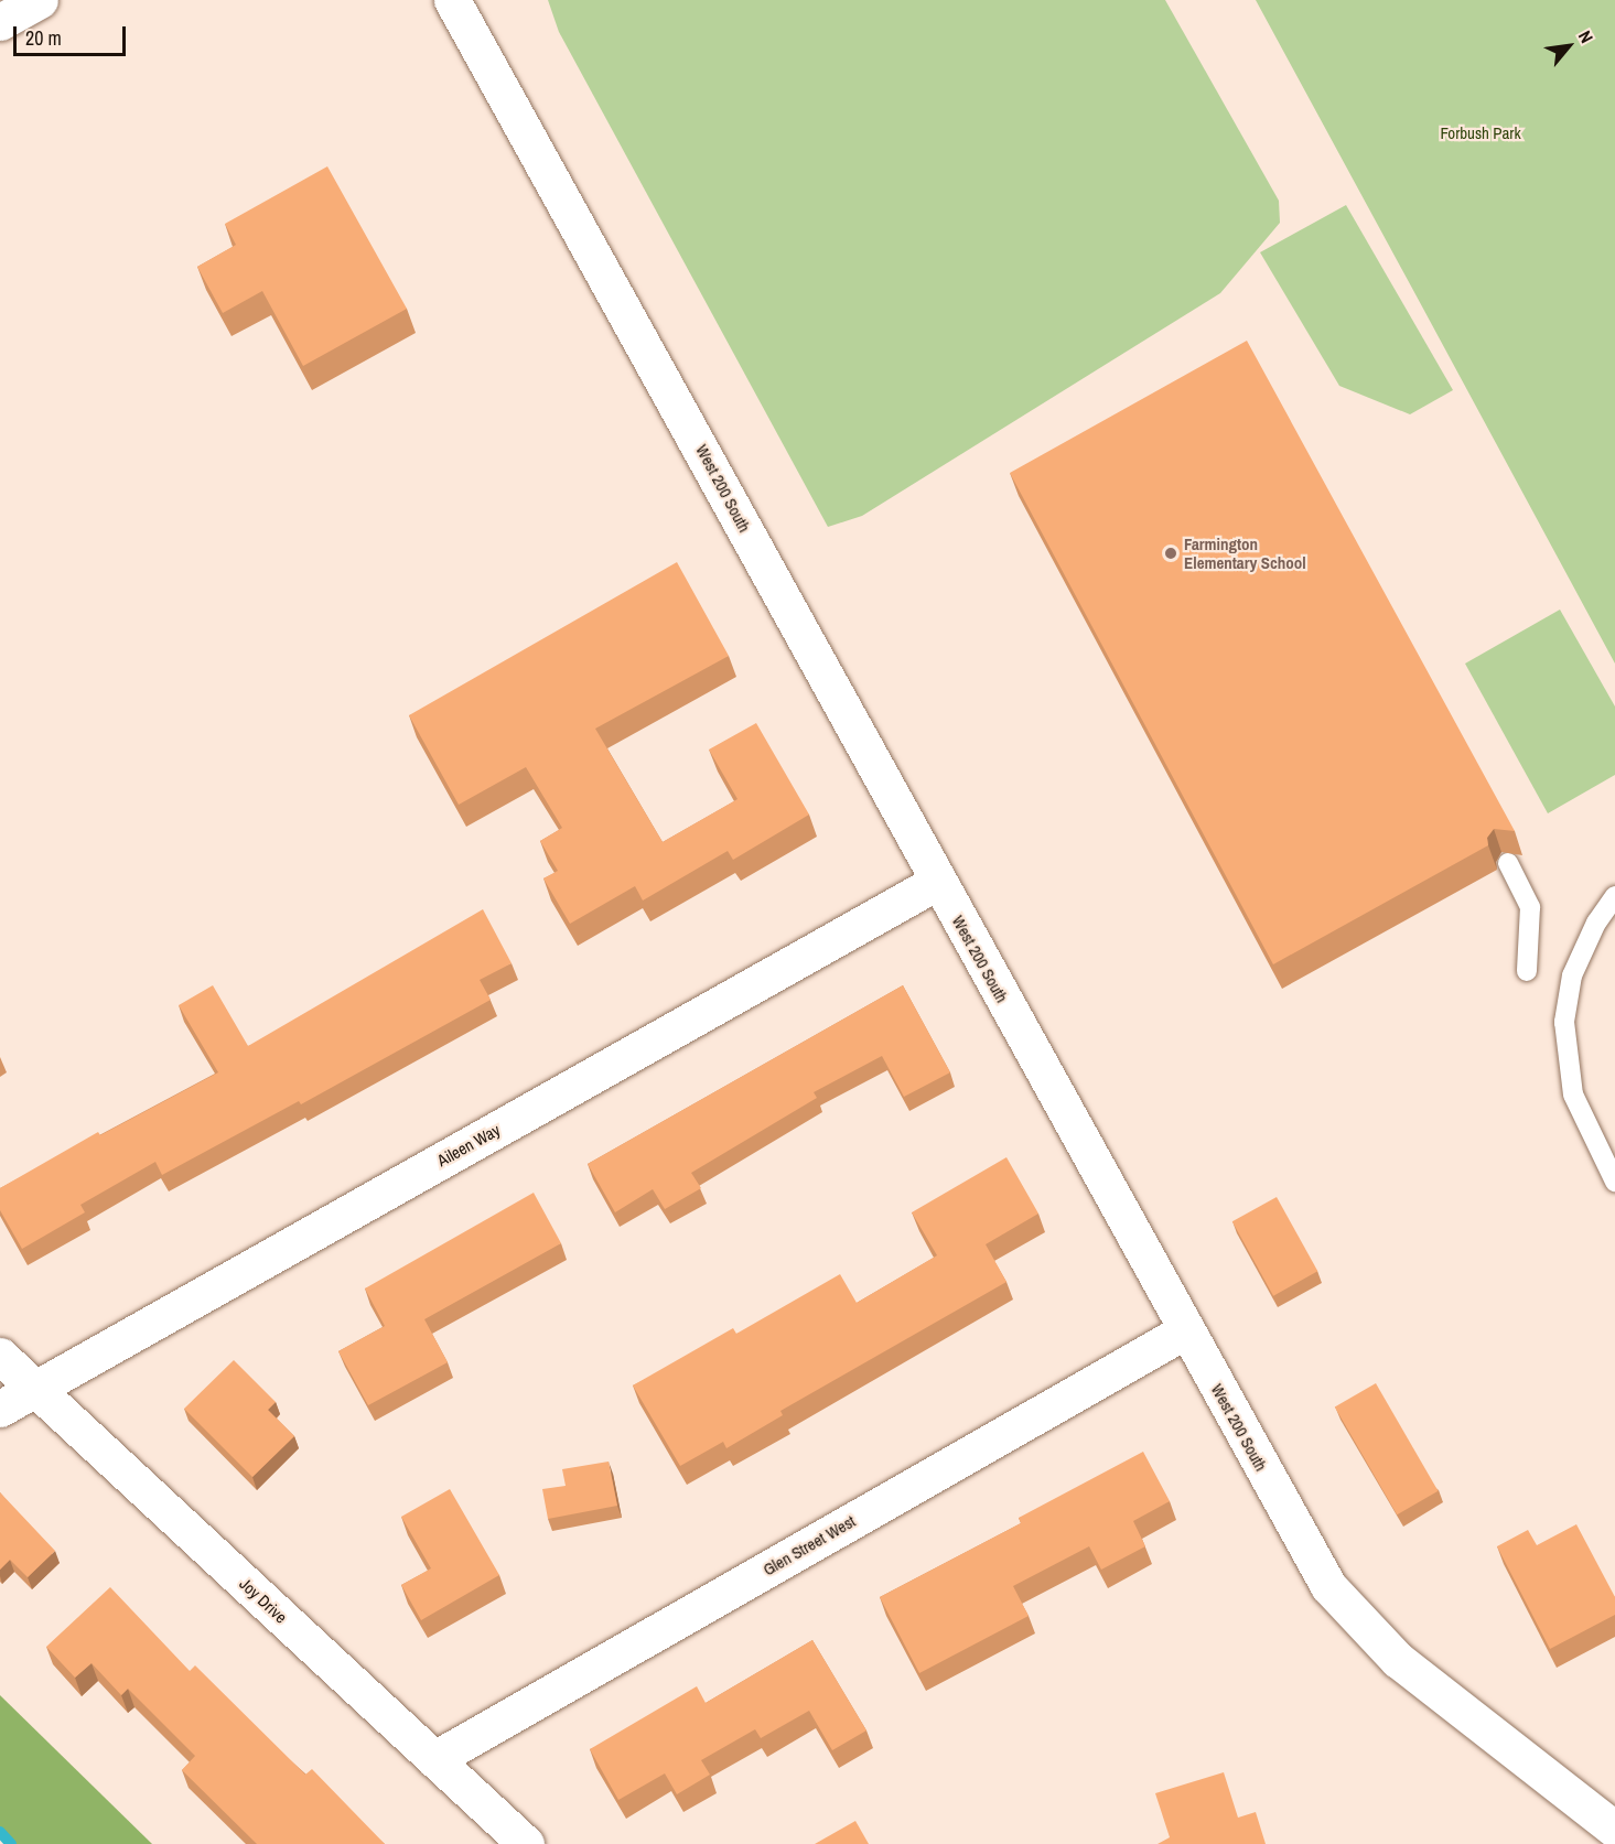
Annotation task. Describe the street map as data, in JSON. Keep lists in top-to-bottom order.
{
  "streets": {
    "street": [
      "West 200 South",
      "Aileen Way",
      "Glen Street West",
      "Joy Drive"
    ]
  },
  "crossings": [
    ["West 200 South", "Aileen Way"],
    ["West 200 South", "Glen Street West"],
    ["Aileen Way", "Joy Drive"],
    ["Glen Street West", "Joy Drive"]
  ],
  "parks": ["Forbush Park"],
  "places": ["Farmington Elementary School"],
  "scale_bar": "20 m",
  "north": "top right"
}
